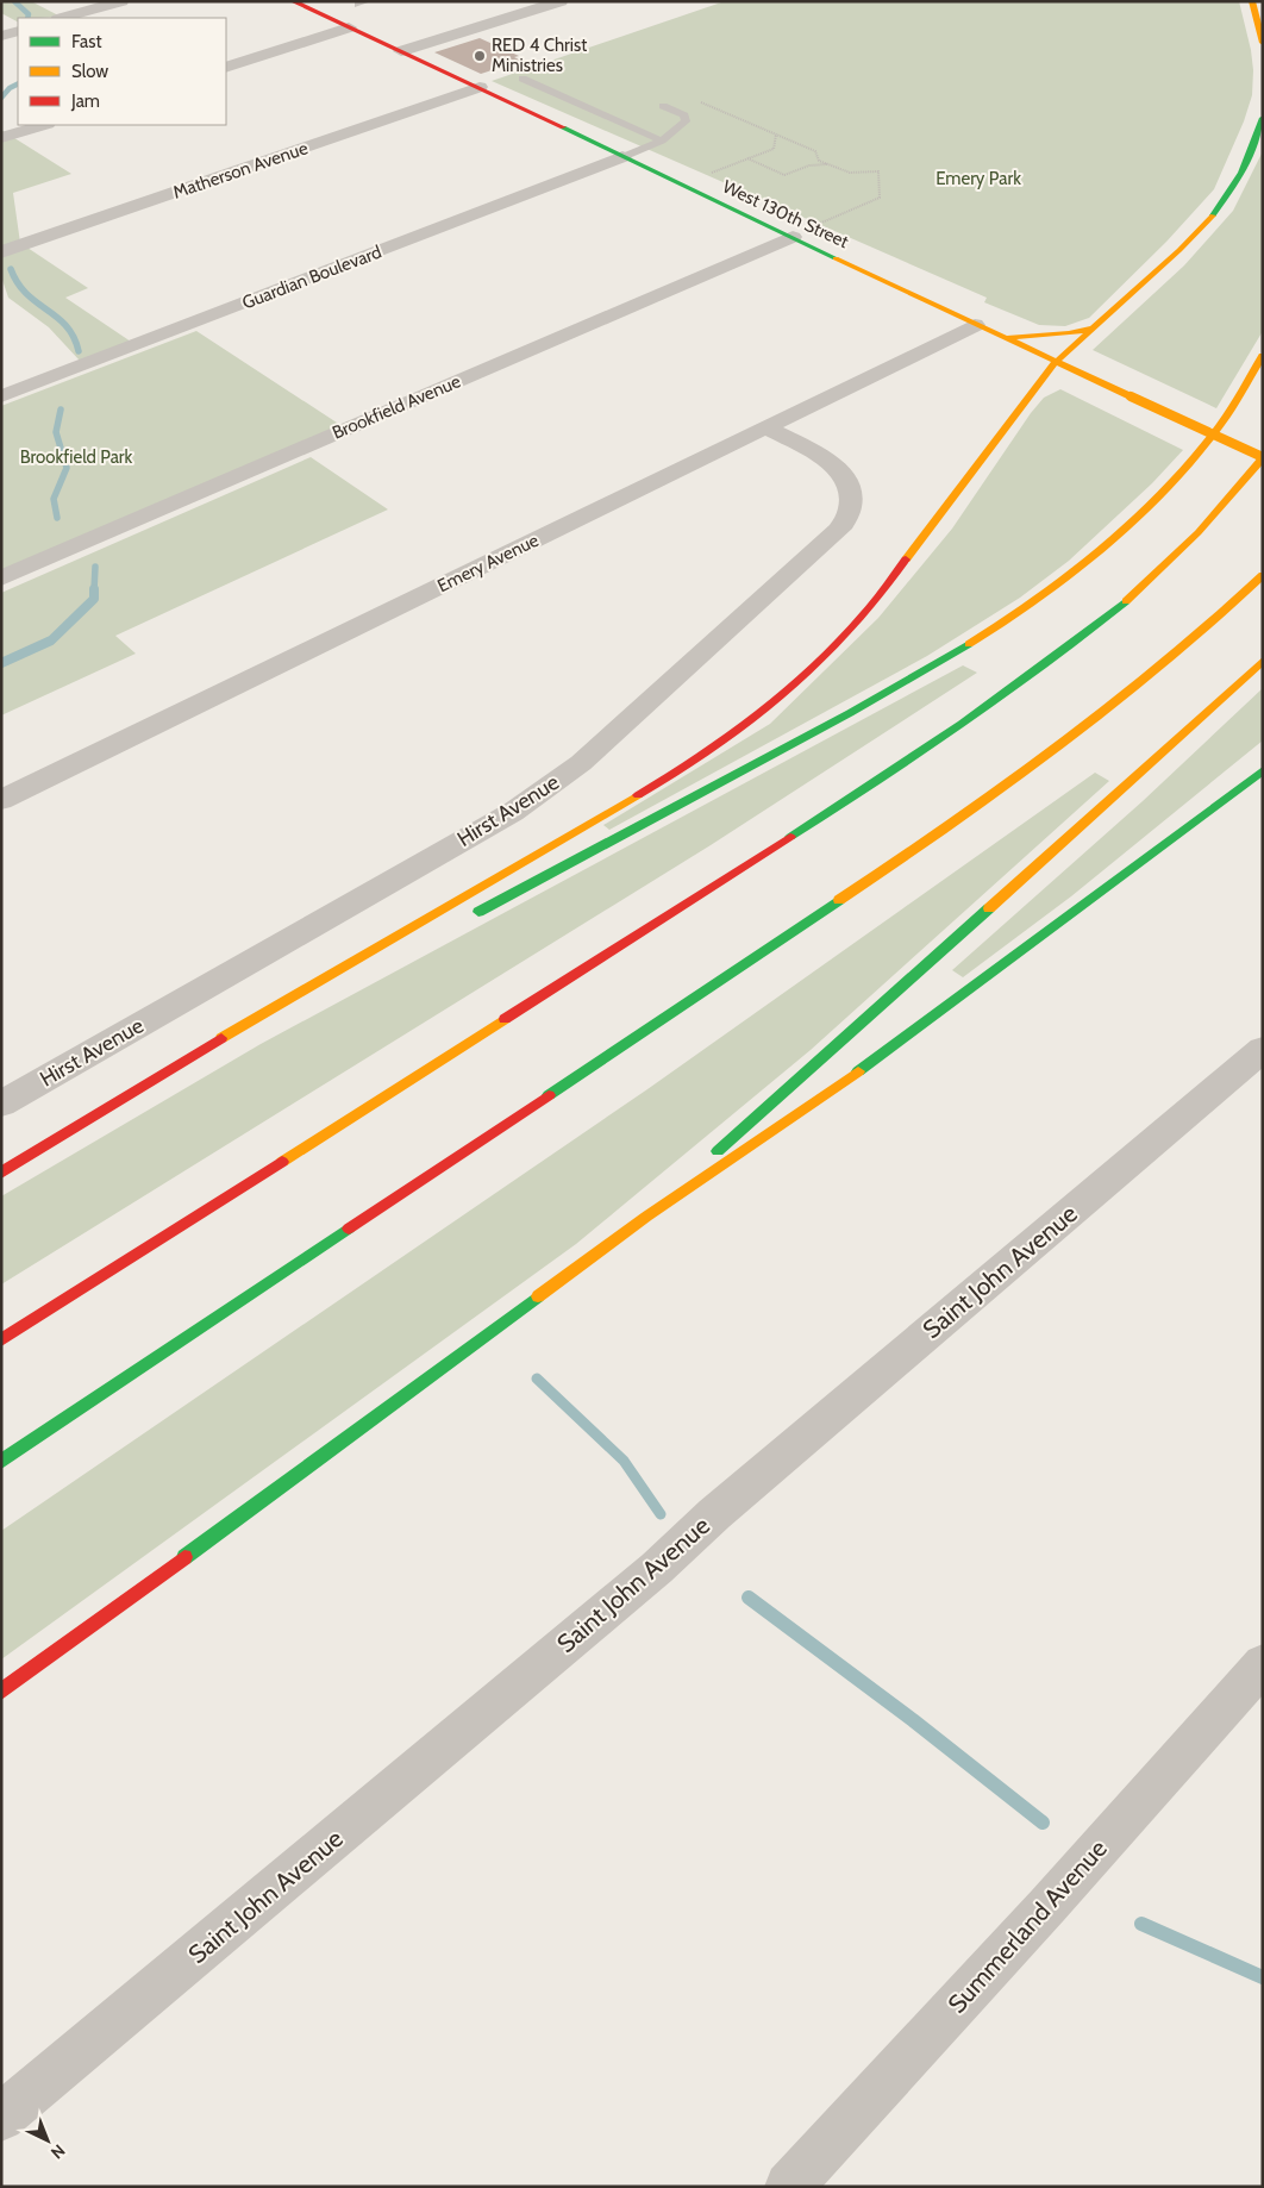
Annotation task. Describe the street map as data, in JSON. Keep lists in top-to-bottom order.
{
  "streets": {
    "main road": ["West 130th Street"],
    "street": [
      "Matherson Avenue",
      "Guardian Boulevard",
      "Brookfield Avenue",
      "Emery Avenue",
      "Hirst Avenue",
      "Saint John Avenue",
      "Summerland Avenue"
    ]
  },
  "crossings": [
    ["Matherson Avenue", "West 130th Street"],
    ["West 130th Street", "Guardian Boulevard"],
    ["West 130th Street", "Brookfield Avenue"],
    ["West 130th Street", "Emery Avenue"],
    ["Emery Avenue", "Hirst Avenue"]
  ],
  "parks": ["Emery Park", "Brookfield Park"],
  "places": ["RED 4 Christ Ministries"],
  "legend": ["Fast", "Slow", "Jam"],
  "north": "bottom right"
}
